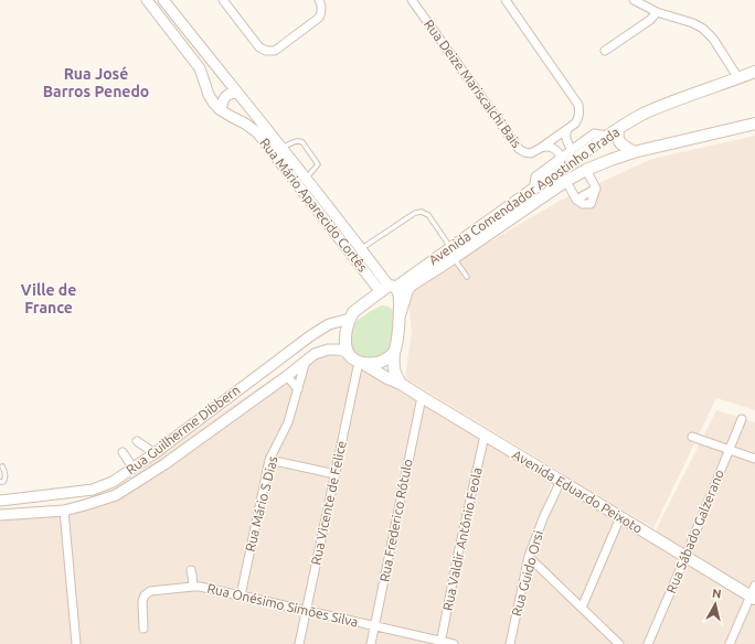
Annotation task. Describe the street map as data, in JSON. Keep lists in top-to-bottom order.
{
  "streets": {
    "main road": ["Avenida Comendador Agostinho Prada", "Avenida Eduardo Peixoto"],
    "street": [
      "Rua Deize Mariscalchi Bais",
      "Rua Mário Aparecido Cortês",
      "Rua Guilherme Dibbern",
      "Rua Vicente de Felice",
      "Rua Mário S Dias",
      "Rua Frederico Rótulo",
      "Rua Sábado Galzerano",
      "Rua Valdir Antônio Feola",
      "Rua Guido Orsi",
      "Rua Onésimo Simões Silva"
    ]
  },
  "crossings": [
    ["Avenida Comendador Agostinho Prada", "Rua Mário Aparecido Cortês"],
    ["Avenida Comendador Agostinho Prada", "Rua Guilherme Dibbern"],
    ["Avenida Comendador Agostinho Prada", "Avenida Eduardo Peixoto"],
    ["Avenida Comendador Agostinho Prada", "Rua Vicente de Felice"],
    ["Rua Mário Aparecido Cortês", "Rua Guilherme Dibbern"],
    ["Rua Mário Aparecido Cortês", "Avenida Eduardo Peixoto"],
    ["Rua Mário Aparecido Cortês", "Rua Vicente de Felice"],
    ["Rua Guilherme Dibbern", "Avenida Eduardo Peixoto"],
    ["Rua Guilherme Dibbern", "Rua Vicente de Felice"],
    ["Rua Guilherme Dibbern", "Rua Mário S Dias"],
    ["Avenida Eduardo Peixoto", "Rua Vicente de Felice"],
    ["Avenida Eduardo Peixoto", "Rua Frederico Rótulo"],
    ["Avenida Eduardo Peixoto", "Rua Sábado Galzerano"],
    ["Avenida Eduardo Peixoto", "Rua Valdir Antônio Feola"],
    ["Avenida Eduardo Peixoto", "Rua Guido Orsi"],
    ["Rua Vicente de Felice", "Rua Onésimo Simões Silva"],
    ["Rua Mário S Dias", "Rua Onésimo Simões Silva"],
    ["Rua Frederico Rótulo", "Rua Onésimo Simões Silva"],
    ["Rua Valdir Antônio Feola", "Rua Onésimo Simões Silva"]
  ],
  "districts": ["Rua José Barros Penedo", "Ville de France"],
  "north": "top"
}
